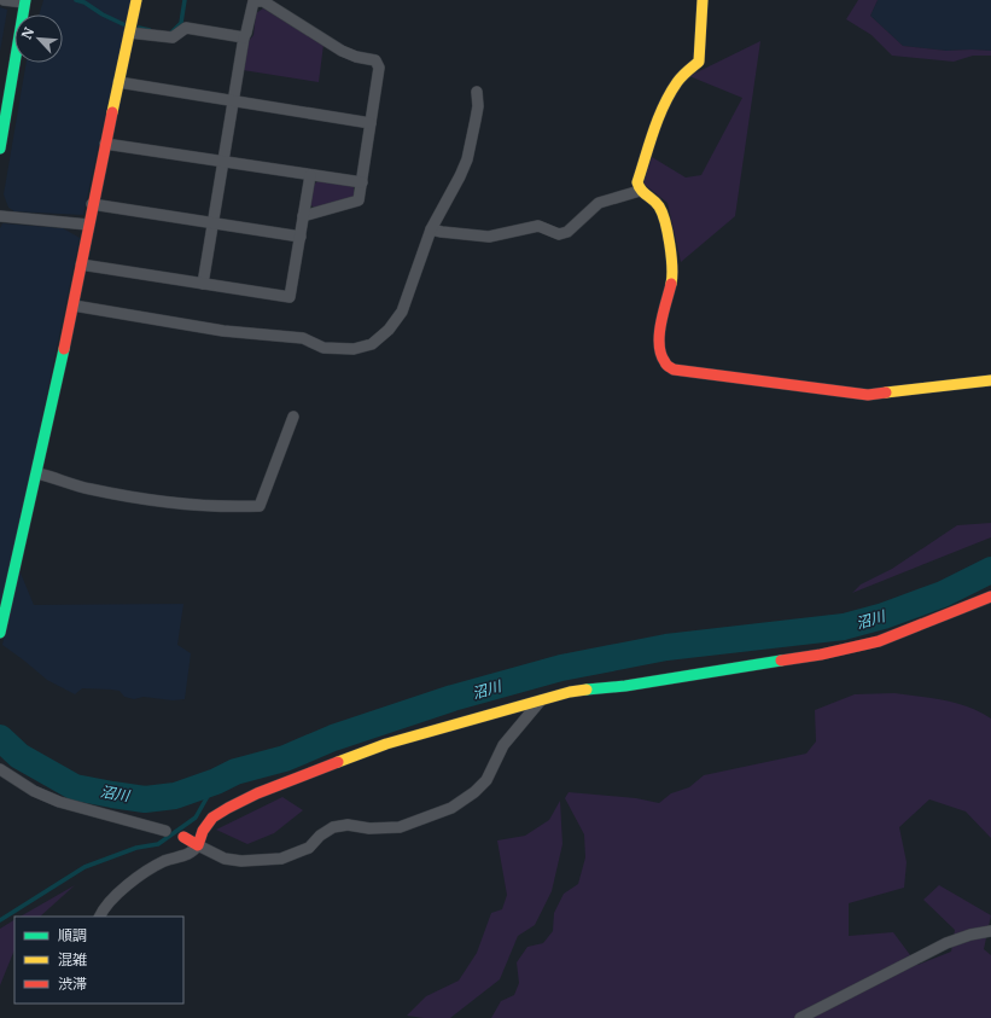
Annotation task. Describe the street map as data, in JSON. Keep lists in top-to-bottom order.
{
  "water": ["沼川"],
  "legend": ["順調", "混雑", "渋滞"],
  "north": "top left"
}
